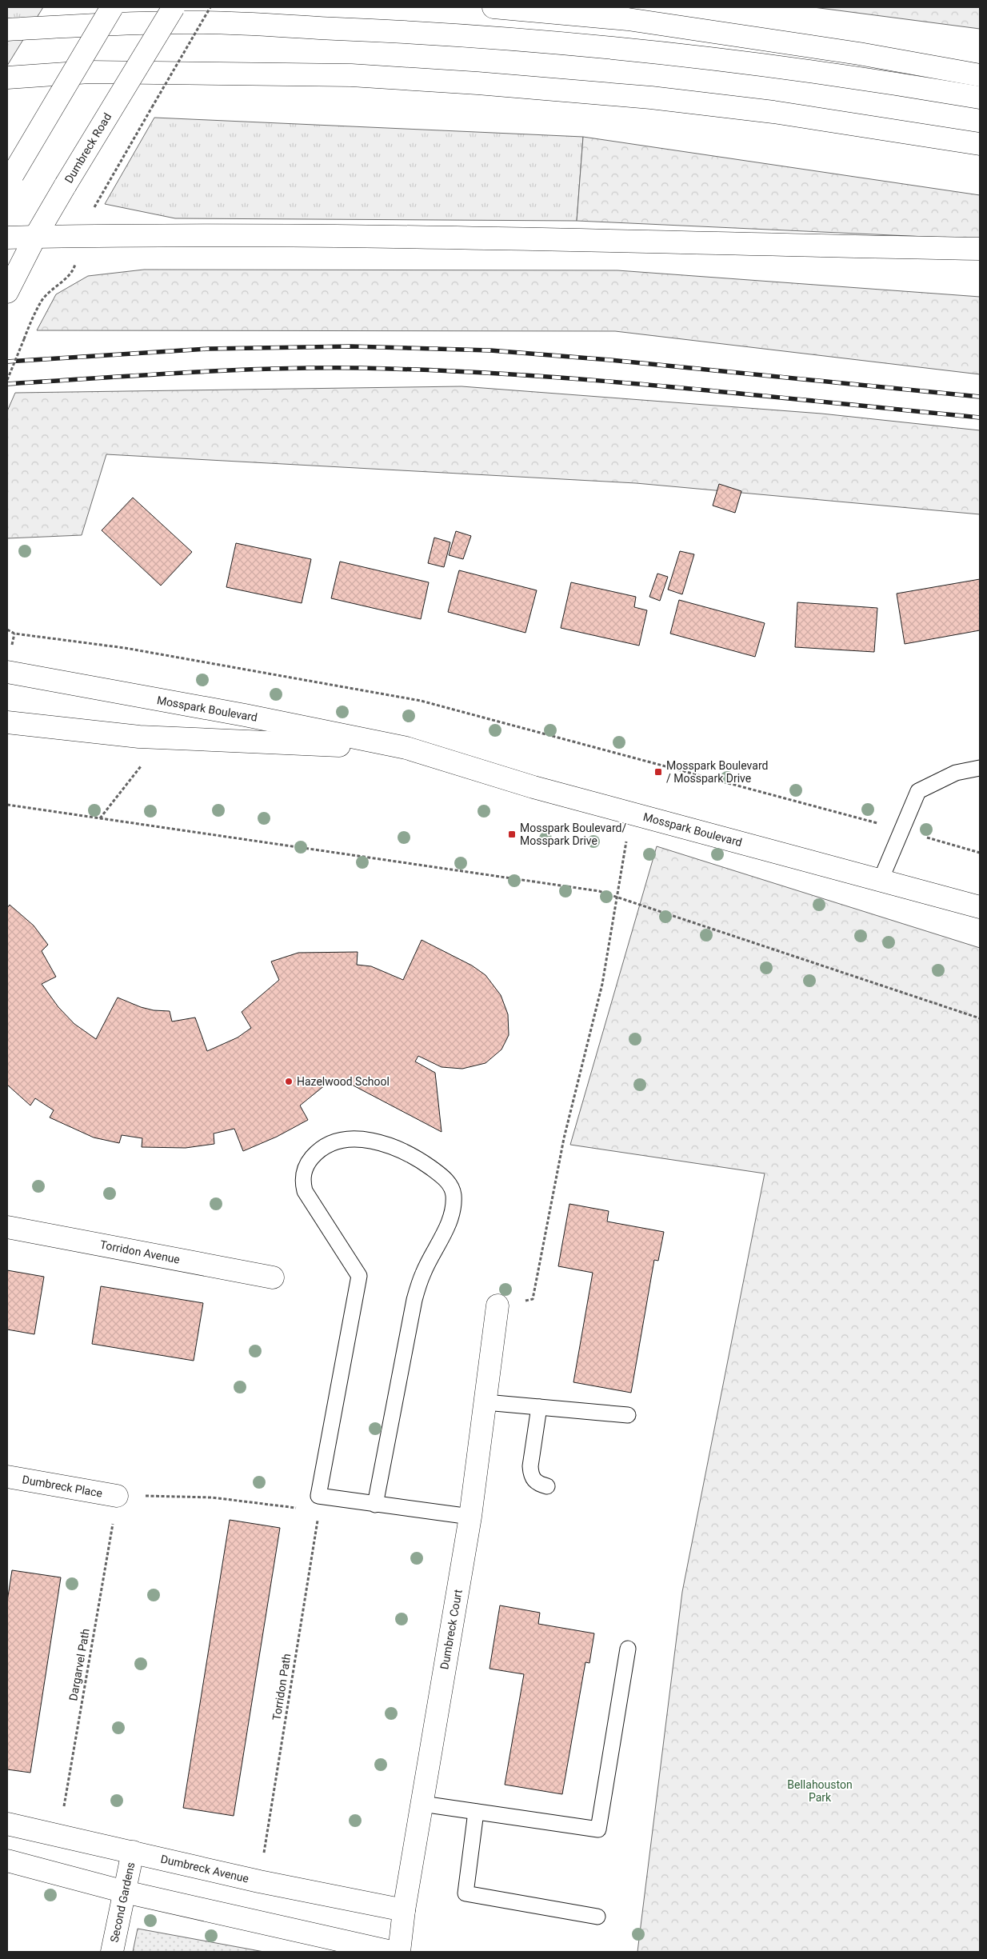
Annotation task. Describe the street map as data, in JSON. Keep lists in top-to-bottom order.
{
  "streets": {
    "main road": [
      "Dumbreck Road",
      "Mosspark Boulevard",
      "Torridon Avenue",
      "Dumbreck Place",
      "Dumbreck Court",
      "Dumbreck Avenue",
      "Second Gardens"
    ],
    "path": ["Dargarvel Path", "Torridon Path"]
  },
  "crossings": [
    ["Dumbreck Place", "Dargarvel Path"],
    ["Dumbreck Court", "Dumbreck Avenue"],
    ["Dargarvel Path", "Dumbreck Avenue"],
    ["Torridon Path", "Dumbreck Avenue"],
    ["Dumbreck Avenue", "Second Gardens"]
  ],
  "parks": ["Bellahouston Park"],
  "places": {
    "transit": ["Mosspark Boulevard / Mosspark Drive", "Mosspark Boulevard/ Mosspark Drive"],
    "other": ["Hazelwood School"]
  }
}
